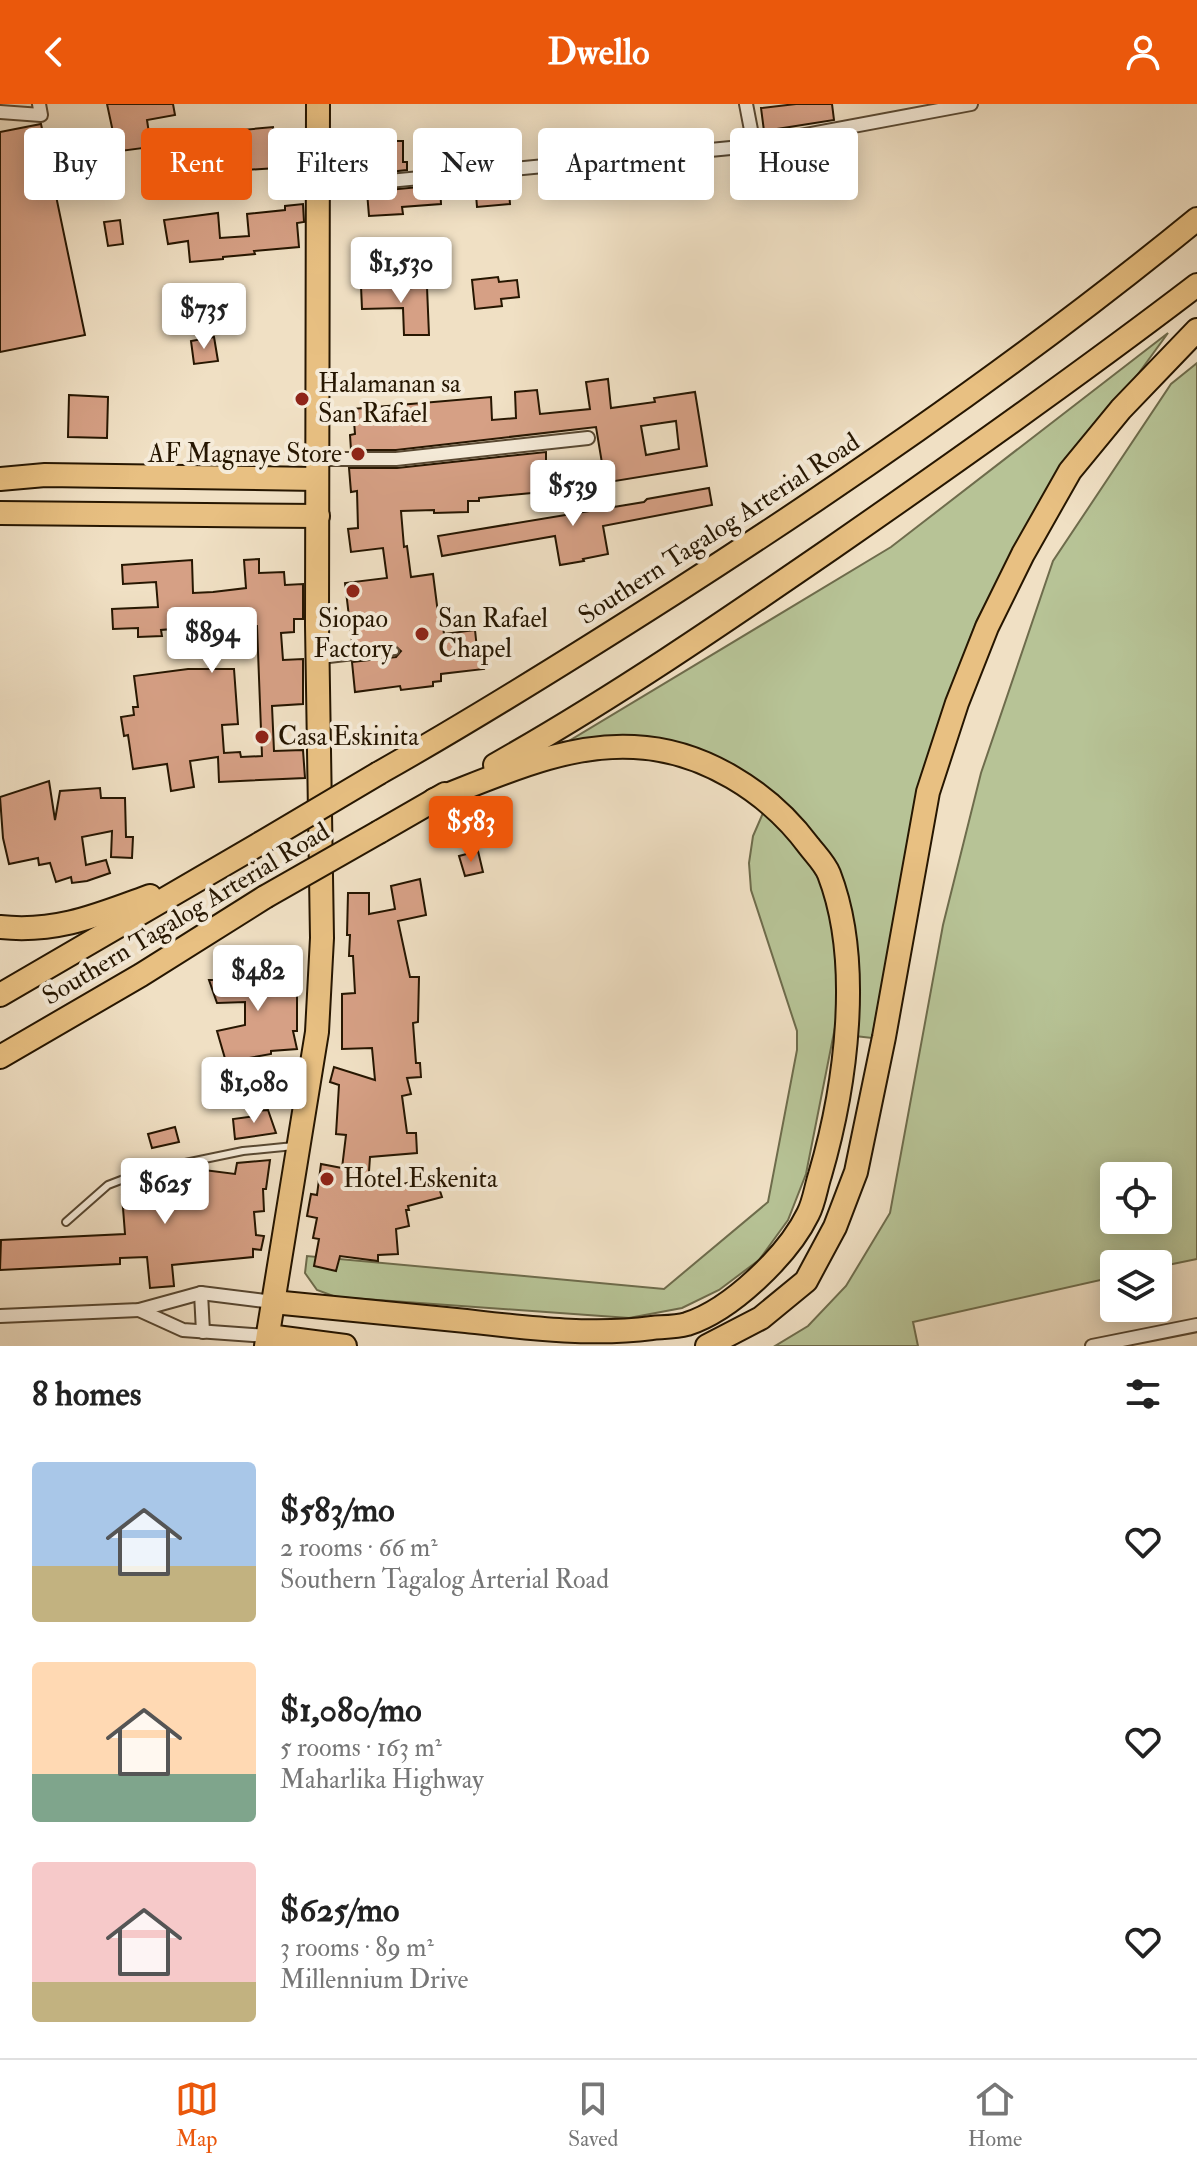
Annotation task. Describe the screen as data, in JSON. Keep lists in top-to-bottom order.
{
  "streets": {
    "highway": ["Southern Tagalog Arterial Road"]
  },
  "places": [
    "Halamanan sa San Rafael",
    "AF Magnaye Store",
    "Siopao Factory",
    "San Rafael Chapel",
    "Casa Eskinita",
    "Hotel Eskenita"
  ],
  "page": {
    "header": "Dwello",
    "chip": [
      "Buy",
      "Rent",
      "Filters",
      "New",
      "Apartment",
      "House"
    ],
    "price": [
      "$1,530",
      "$735",
      "$539",
      "$894",
      "$583",
      "$482",
      "$1,080",
      "$625"
    ],
    "heading": "8 homes",
    "list": [
      {
        "name": "$583/mo",
        "note": "2 rooms · 66 m² · Southern Tagalog Arterial Road"
      },
      {
        "name": "$1,080/mo",
        "note": "5 rooms · 163 m² · Maharlika Highway"
      },
      {
        "name": "$625/mo",
        "note": "3 rooms · 89 m² · Millennium Drive"
      }
    ],
    "tabs": ["Map", "Saved", "Home"]
  }
}
